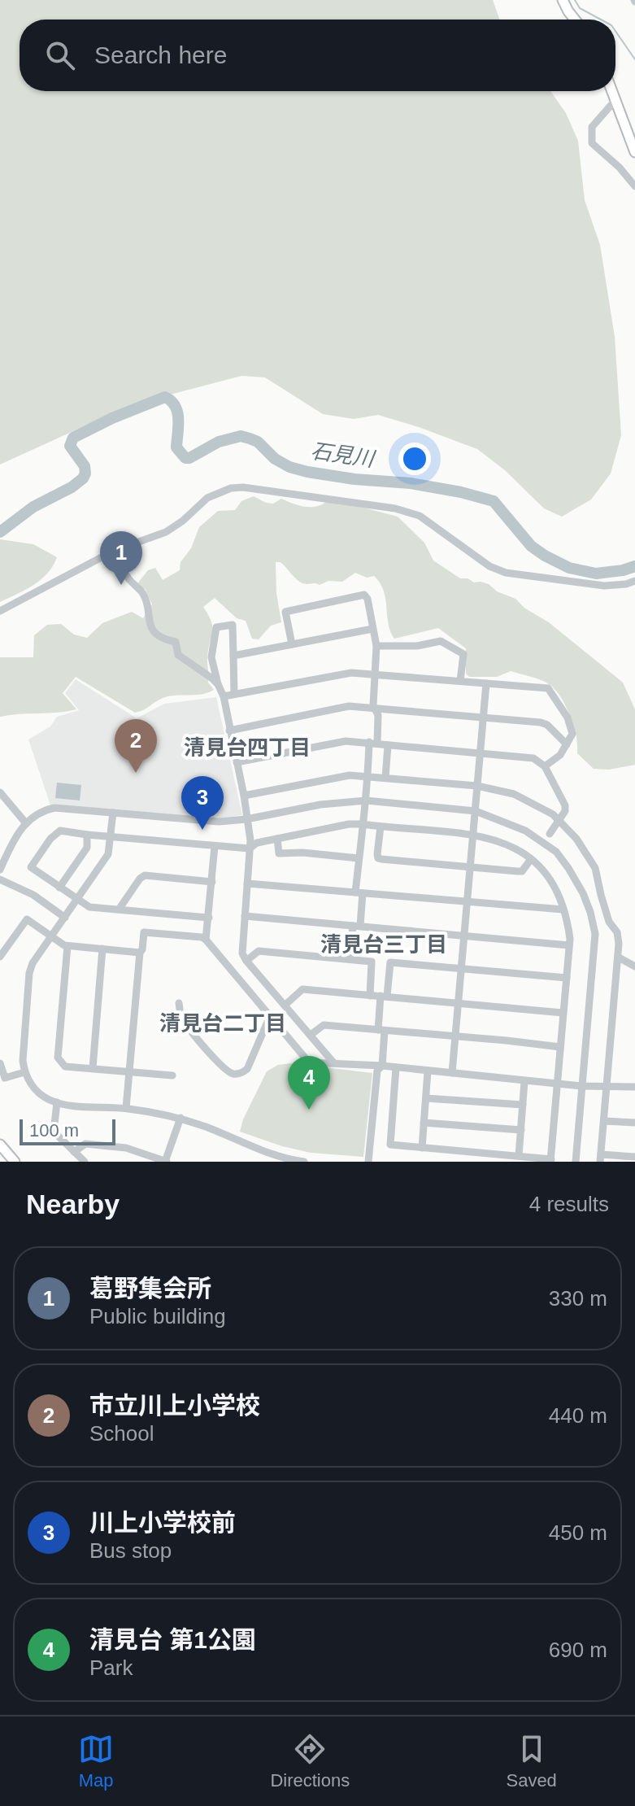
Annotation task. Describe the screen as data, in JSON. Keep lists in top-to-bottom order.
{
  "districts": ["清見台四丁目", "清見台三丁目", "清見台二丁目"],
  "water": ["石見川"],
  "scale_bar": "100 m",
  "page": {
    "search": "Search here",
    "pins": [
      "1",
      "2",
      "3",
      "4"
    ],
    "scale": "100 m",
    "heading": ["Nearby", "4 results"],
    "list": [
      {
        "mark": "1",
        "name": "葛野集会所",
        "note": "Public building",
        "value": "330 m"
      },
      {
        "mark": "2",
        "name": "市立川上小学校",
        "note": "School",
        "value": "440 m"
      },
      {
        "mark": "3",
        "name": "川上小学校前",
        "note": "Bus stop",
        "value": "450 m"
      },
      {
        "mark": "4",
        "name": "清見台 第1公園",
        "note": "Park",
        "value": "690 m"
      }
    ],
    "nav": ["Map", "Directions", "Saved"]
  }
}
